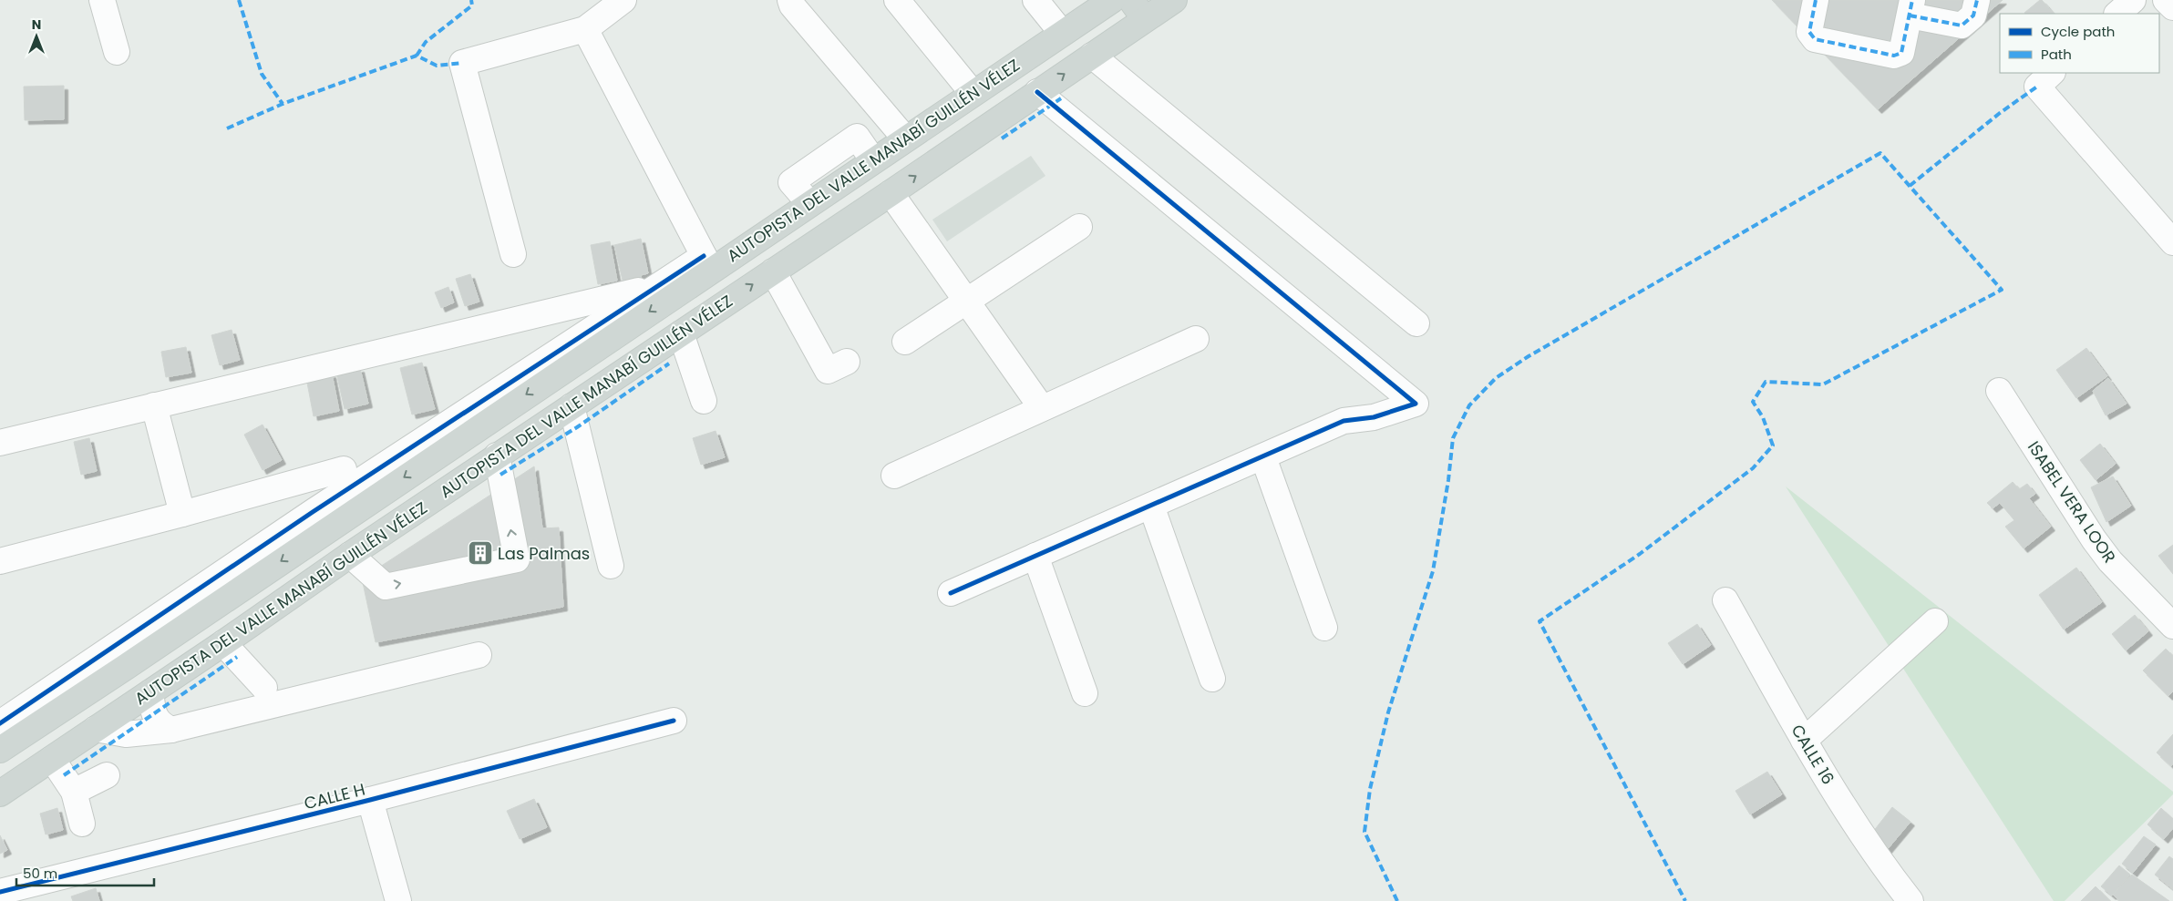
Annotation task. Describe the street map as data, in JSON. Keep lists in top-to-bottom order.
{
  "streets": {
    "main road": ["AUTOPISTA DEL VALLE MANABÍ GUILLÉN VÉLEZ"],
    "street": ["ISABEL VERA LOOR", "CALLE 16", "CALLE H"]
  },
  "places": {
    "building": ["Las Palmas"]
  },
  "legend": ["Cycle path", "Path"],
  "scale_bar": "50 m",
  "north": "top"
}
